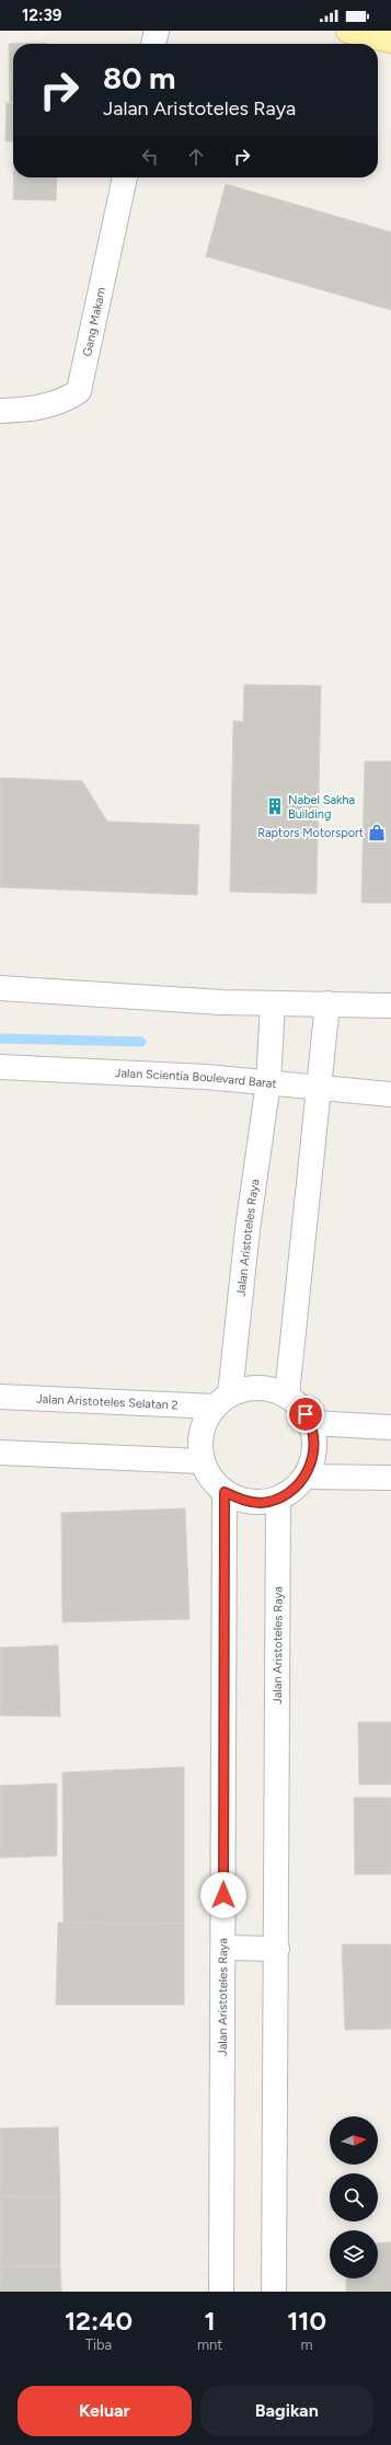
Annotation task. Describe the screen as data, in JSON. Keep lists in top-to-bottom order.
{
  "streets": {
    "street": [
      "Gang Makam",
      "Jalan Scientia Boulevard Barat",
      "Jalan Aristoteles Raya",
      "Jalan Aristoteles Selatan 2"
    ]
  },
  "crossings": [
    ["Jalan Scientia Boulevard Barat", "Jalan Aristoteles Raya"],
    ["Jalan Aristoteles Raya", "Jalan Aristoteles Selatan 2"]
  ],
  "places": {
    "building": ["Nabel Sakha Building"],
    "shop": ["Raptors Motorsport"]
  },
  "north": "right",
  "page": {
    "status": "12:39",
    "turn": ["80 m", "Jalan Aristoteles Raya"],
    "eta": [
      "12:40",
      "Tiba",
      "1",
      "mnt",
      "110",
      "m"
    ],
    "buttons": ["Keluar", "Bagikan"]
  }
}
